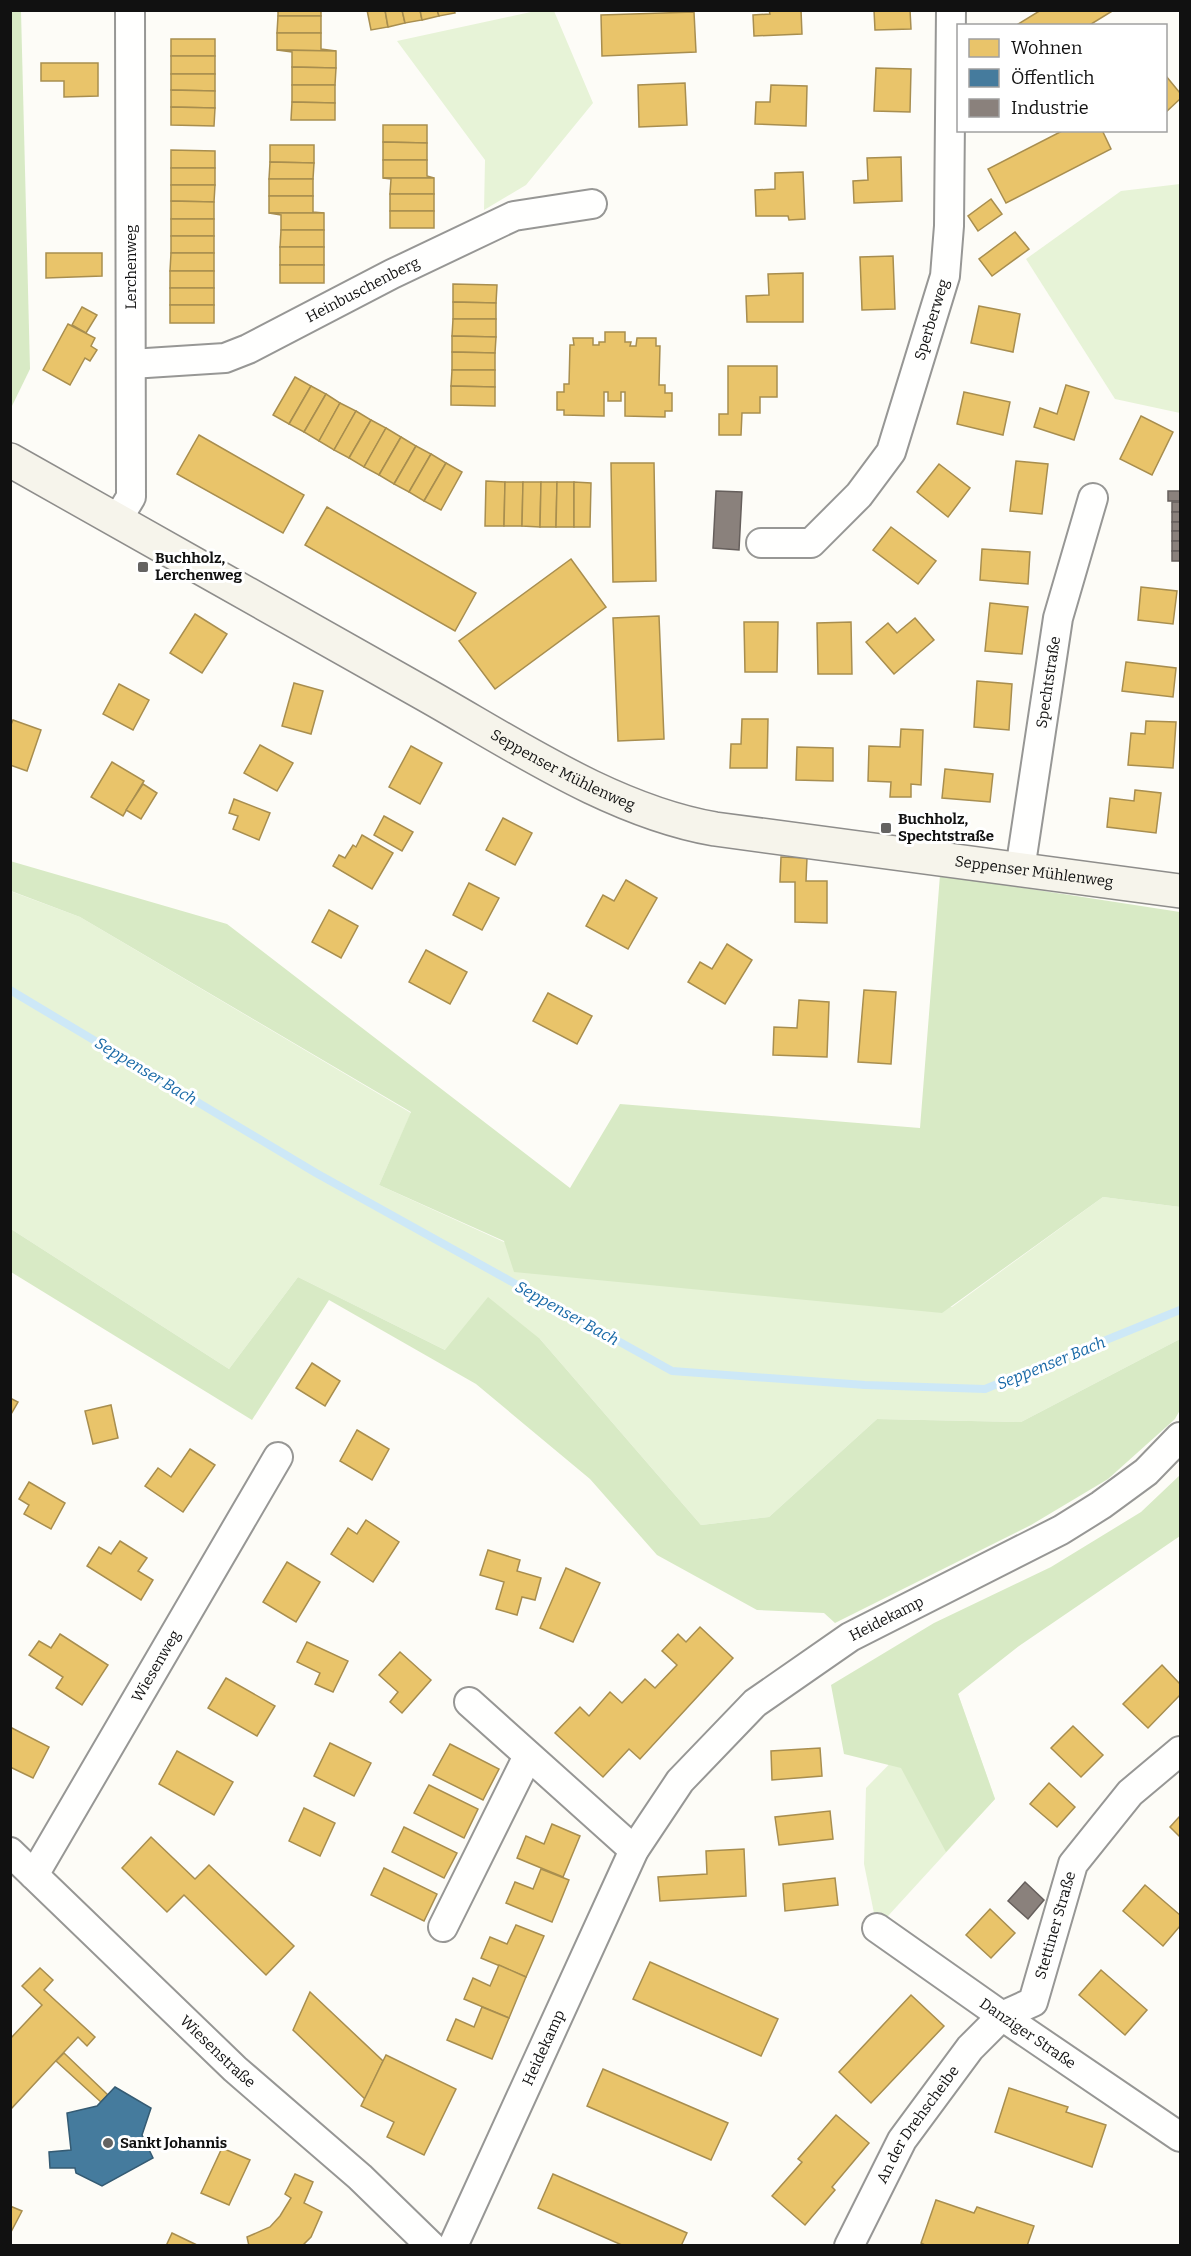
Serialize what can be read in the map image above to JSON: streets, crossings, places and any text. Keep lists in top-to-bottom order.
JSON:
{
  "streets": {
    "street": [
      "Lerchenweg",
      "Heinbuschenberg",
      "Sperberweg",
      "Spechtstraße",
      "Seppenser Mühlenweg",
      "Heidekamp",
      "Wiesenweg",
      "Stettiner Straße",
      "Danziger Straße",
      "Wiesenstraße",
      "An der Drehscheibe"
    ]
  },
  "crossings": [
    ["Lerchenweg", "Heinbuschenberg"],
    ["Lerchenweg", "Seppenser Mühlenweg"],
    ["Spechtstraße", "Seppenser Mühlenweg"],
    ["Wiesenweg", "Wiesenstraße"],
    ["Stettiner Straße", "Danziger Straße"],
    ["Stettiner Straße", "An der Drehscheibe"],
    ["Danziger Straße", "An der Drehscheibe"]
  ],
  "water": ["Seppenser Bach"],
  "places": {
    "transit": ["Buchholz, Lerchenweg", "Buchholz, Spechtstraße"],
    "other": ["Sankt Johannis"]
  },
  "legend": ["Wohnen", "Öffentlich", "Industrie"]
}
